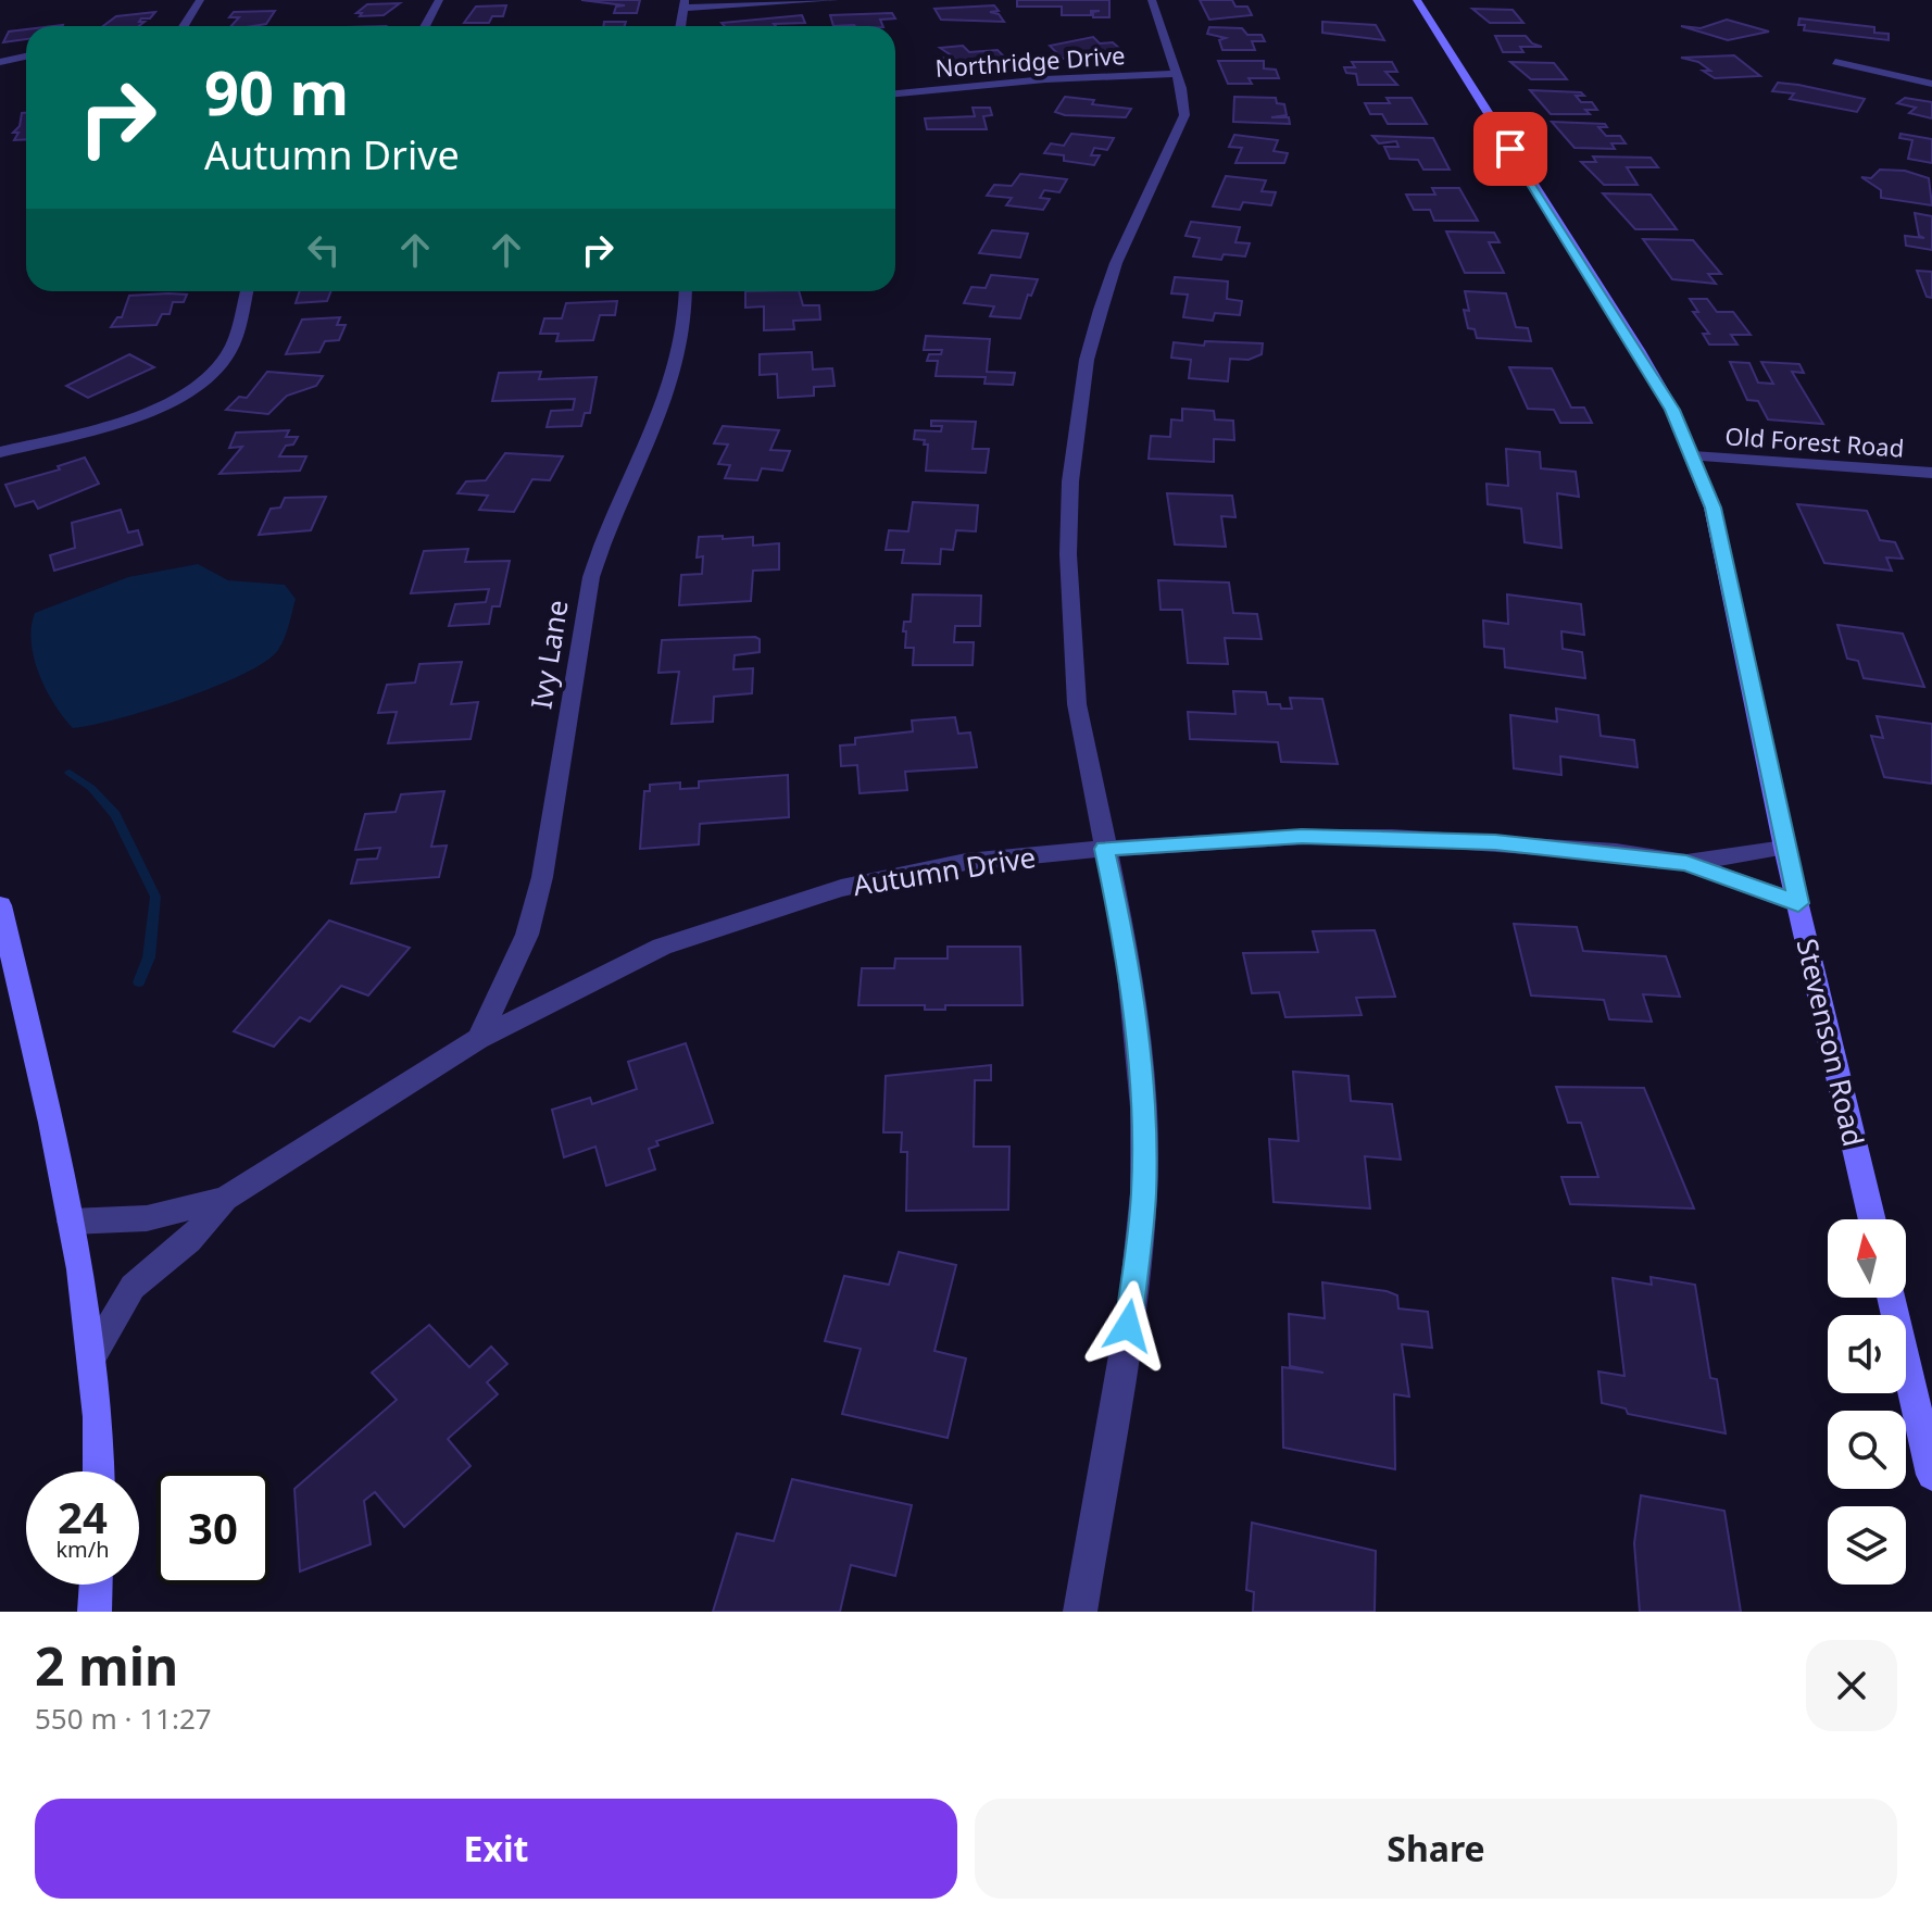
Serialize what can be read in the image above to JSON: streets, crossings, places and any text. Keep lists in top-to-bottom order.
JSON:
{
  "streets": {
    "main road": ["Stevenson Road"],
    "street": [
      "Northridge Drive",
      "Old Forest Road",
      "Ivy Lane",
      "Autumn Drive"
    ]
  },
  "crossings": [
    ["Old Forest Road", "Stevenson Road"],
    ["Ivy Lane", "Autumn Drive"],
    ["Autumn Drive", "Stevenson Road"]
  ],
  "north": "top",
  "page": {
    "turn": ["90 m", "Autumn Drive"],
    "speed": "24 km/h",
    "limit": "30",
    "heading": ["2 min", "550 m · 11:27"],
    "buttons": ["Exit", "Share"]
  }
}
